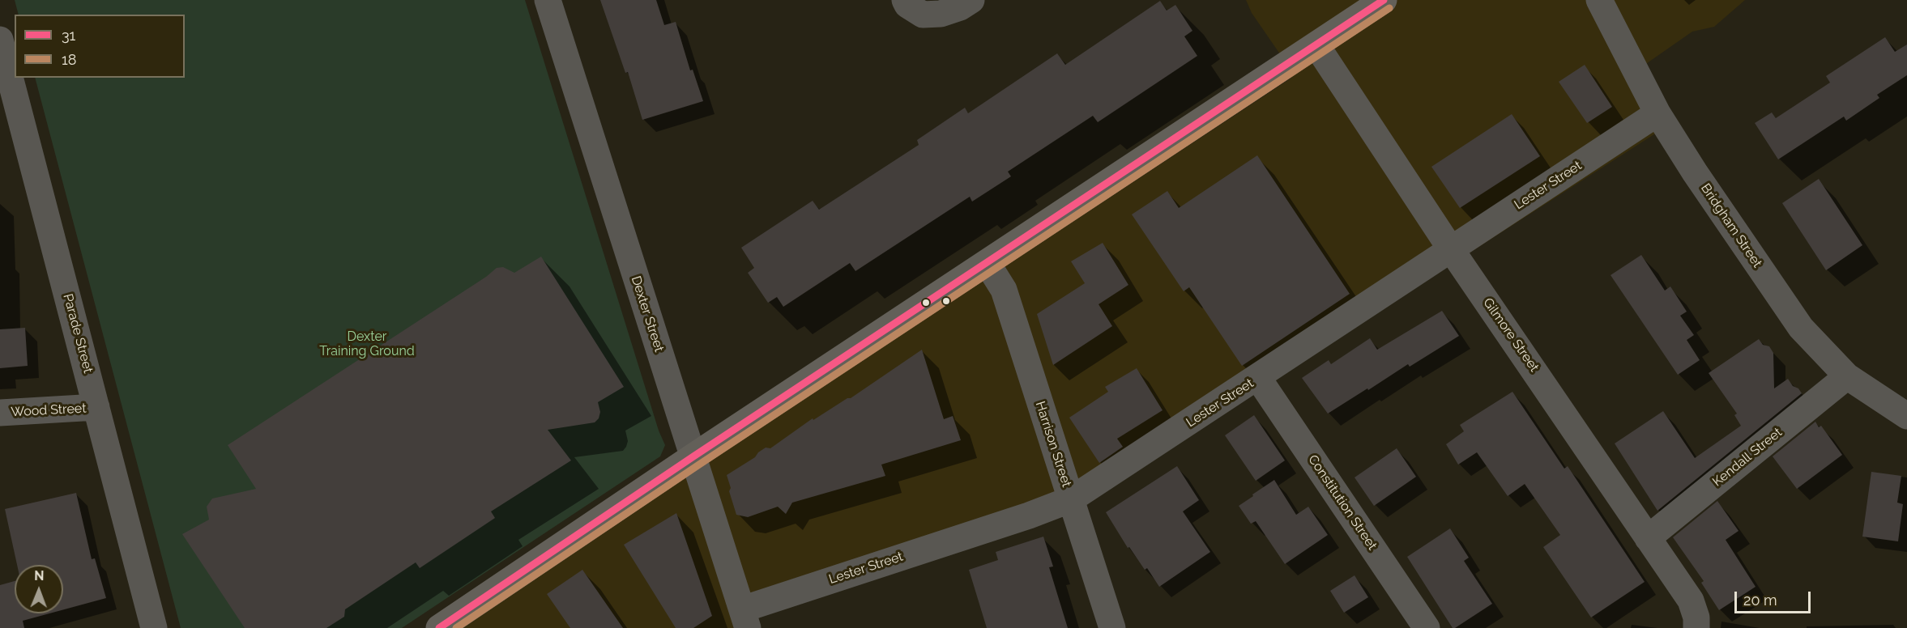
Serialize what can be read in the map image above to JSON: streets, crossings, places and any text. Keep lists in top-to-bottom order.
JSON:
{
  "streets": {
    "street": [
      "Lester Street",
      "Bridgham Street",
      "Dexter Street",
      "Parade Street",
      "Gilmore Street",
      "Wood Street",
      "Harrison Street",
      "Kendall Street",
      "Constitution Street"
    ]
  },
  "crossings": [
    ["Lester Street", "Bridgham Street"],
    ["Lester Street", "Dexter Street"],
    ["Lester Street", "Gilmore Street"],
    ["Lester Street", "Harrison Street"],
    ["Lester Street", "Constitution Street"],
    ["Bridgham Street", "Kendall Street"],
    ["Parade Street", "Wood Street"],
    ["Gilmore Street", "Kendall Street"]
  ],
  "parks": ["Dexter Training Ground"],
  "lines": ["transit line 31", "transit line 18"],
  "legend": ["31", "18"],
  "scale_bar": "20 m",
  "north": "top"
}
